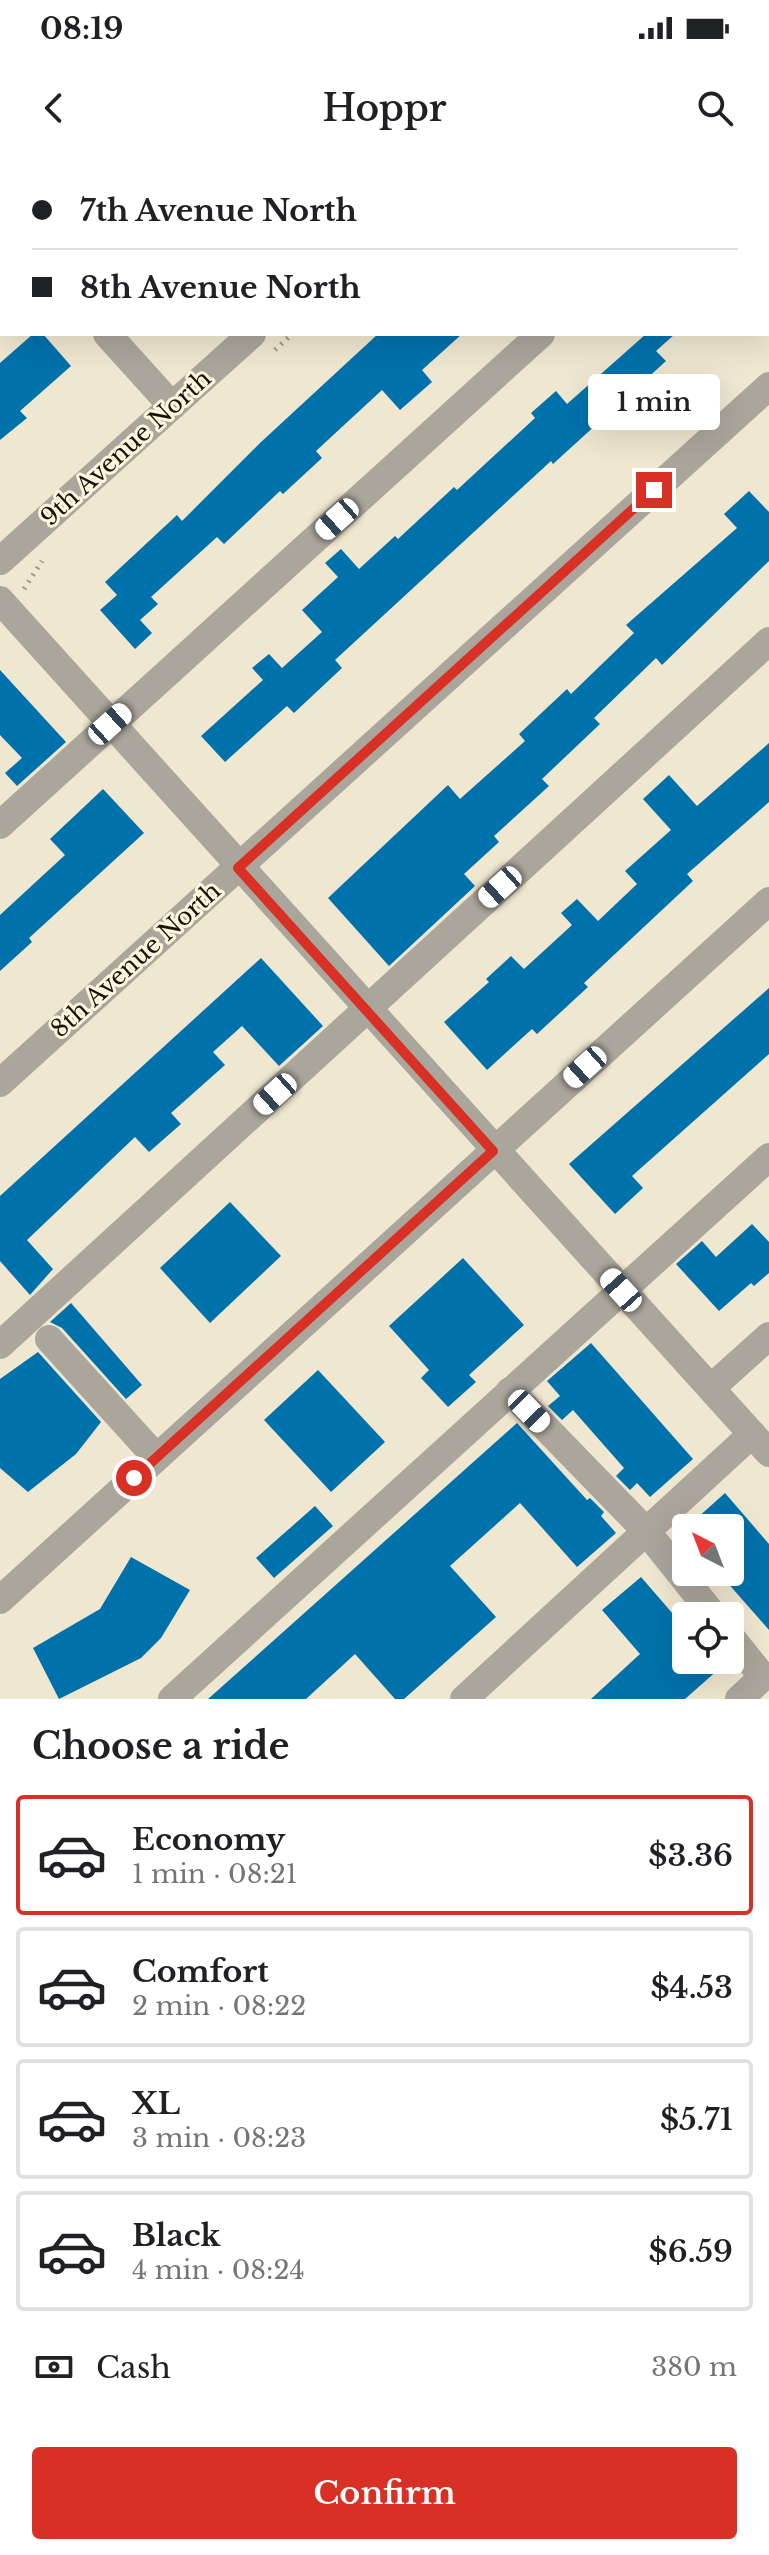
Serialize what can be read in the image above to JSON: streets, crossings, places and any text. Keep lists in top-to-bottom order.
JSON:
{
  "streets": {
    "street": ["9th Avenue North", "8th Avenue North"]
  },
  "north": "top left",
  "page": {
    "status": "08:19",
    "header": "Hoppr",
    "banner": ["7th Avenue North", "8th Avenue North"],
    "bubble": "1 min",
    "heading": "Choose a ride",
    "list": [
      {
        "name": "Economy",
        "note": "1 min · 08:21",
        "value": "$3.36"
      },
      {
        "name": "Comfort",
        "note": "2 min · 08:22",
        "value": "$4.53"
      },
      {
        "name": "XL",
        "note": "3 min · 08:23",
        "value": "$5.71"
      },
      {
        "name": "Black",
        "note": "4 min · 08:24",
        "value": "$6.59"
      }
    ],
    "pay": ["Cash", "380 m"],
    "buttons": "Confirm"
  }
}
